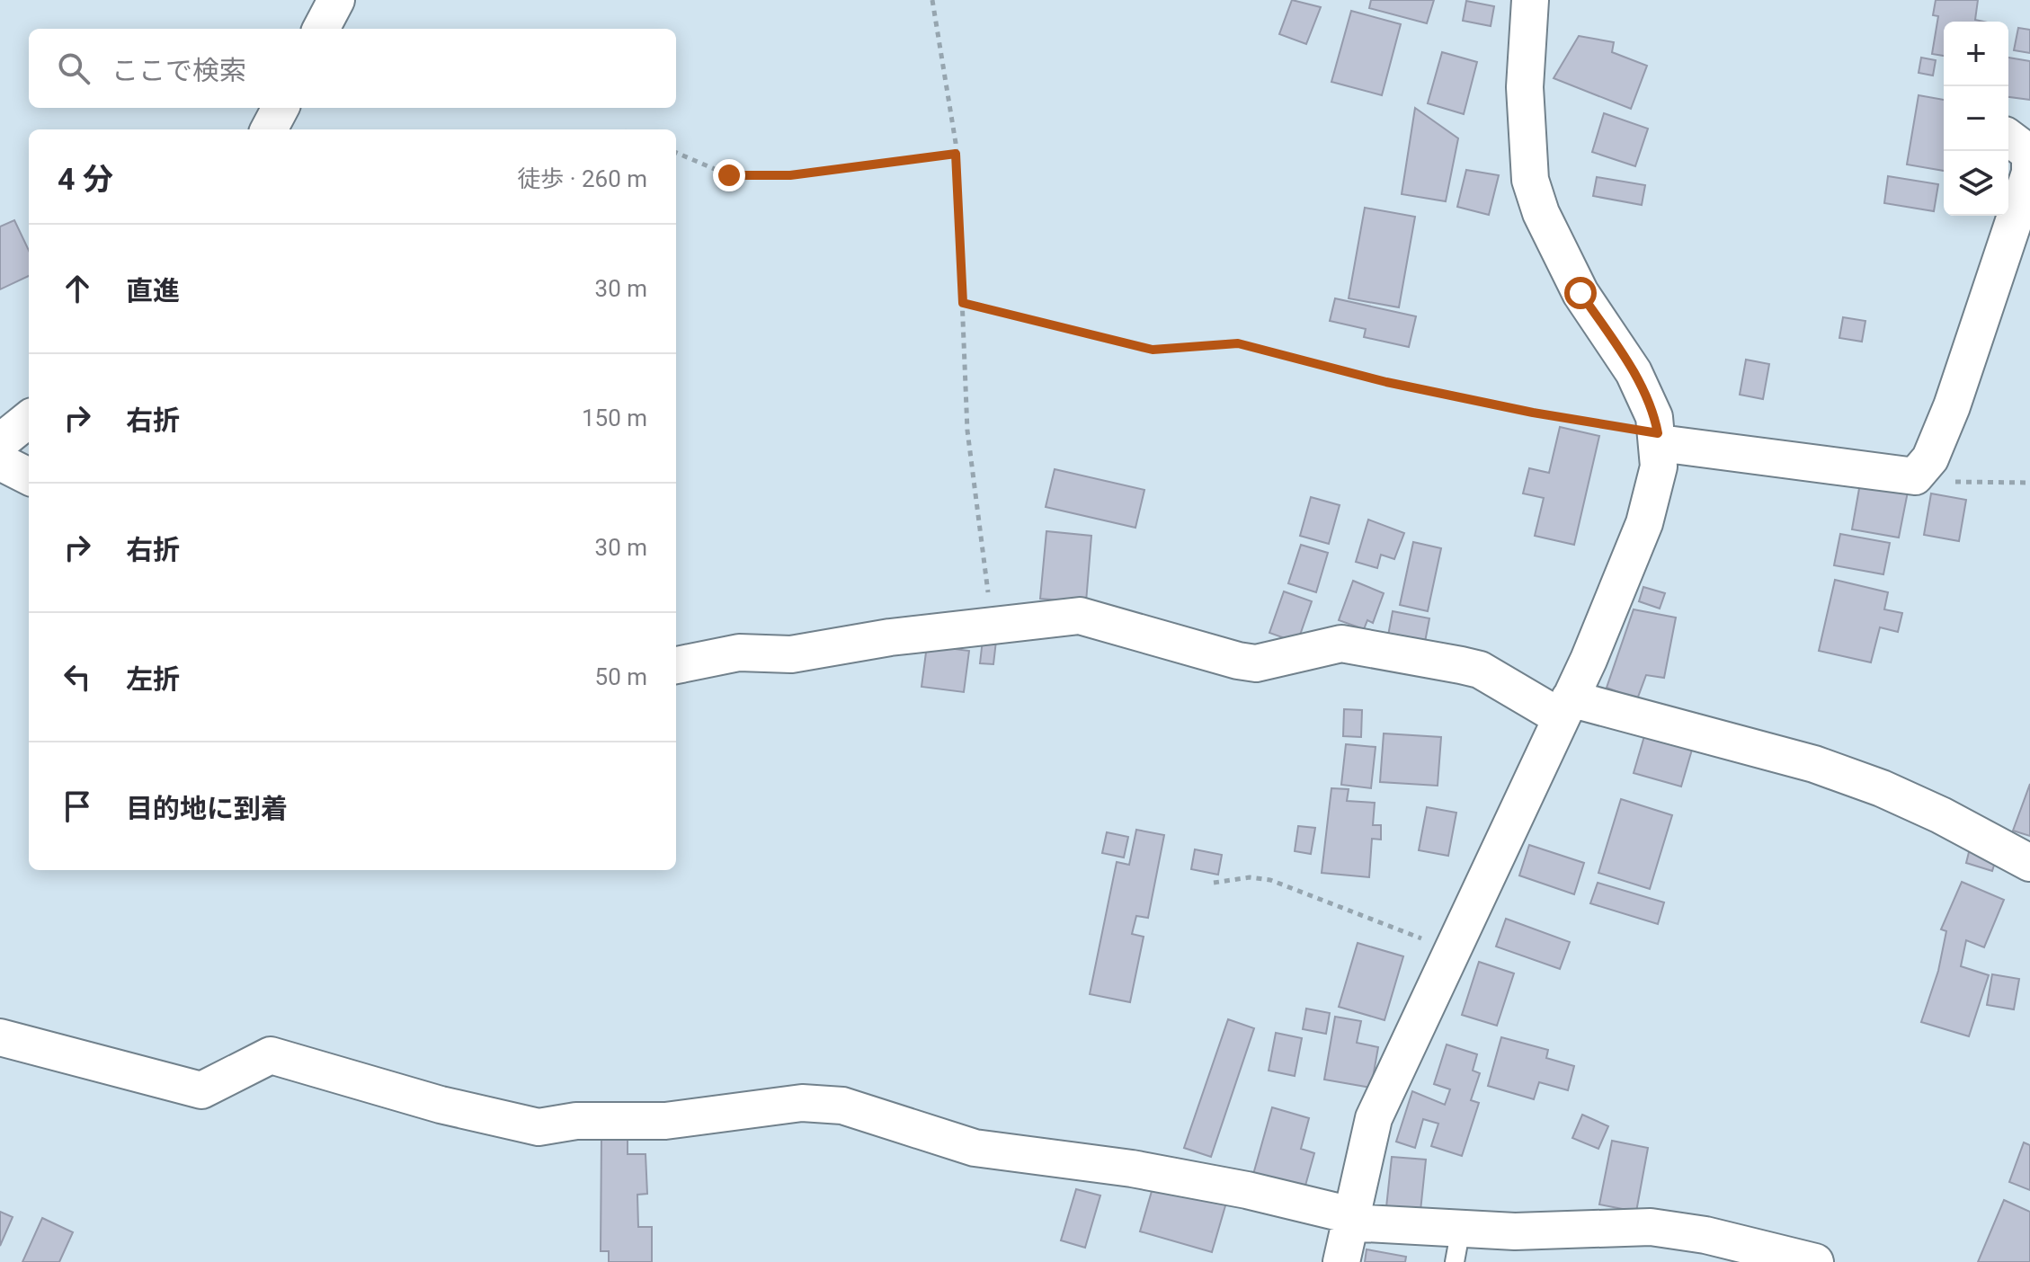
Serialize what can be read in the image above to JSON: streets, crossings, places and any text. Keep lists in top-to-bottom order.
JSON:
{
  "page": {
    "map_buttons": ["+", "−"],
    "search": "ここで検索",
    "heading": ["4 分", "徒歩 · 260 m"],
    "list": [
      ["直進", "30 m"],
      ["右折", "150 m"],
      ["右折", "30 m"],
      ["左折", "50 m"],
      "目的地に到着"
    ]
  }
}
